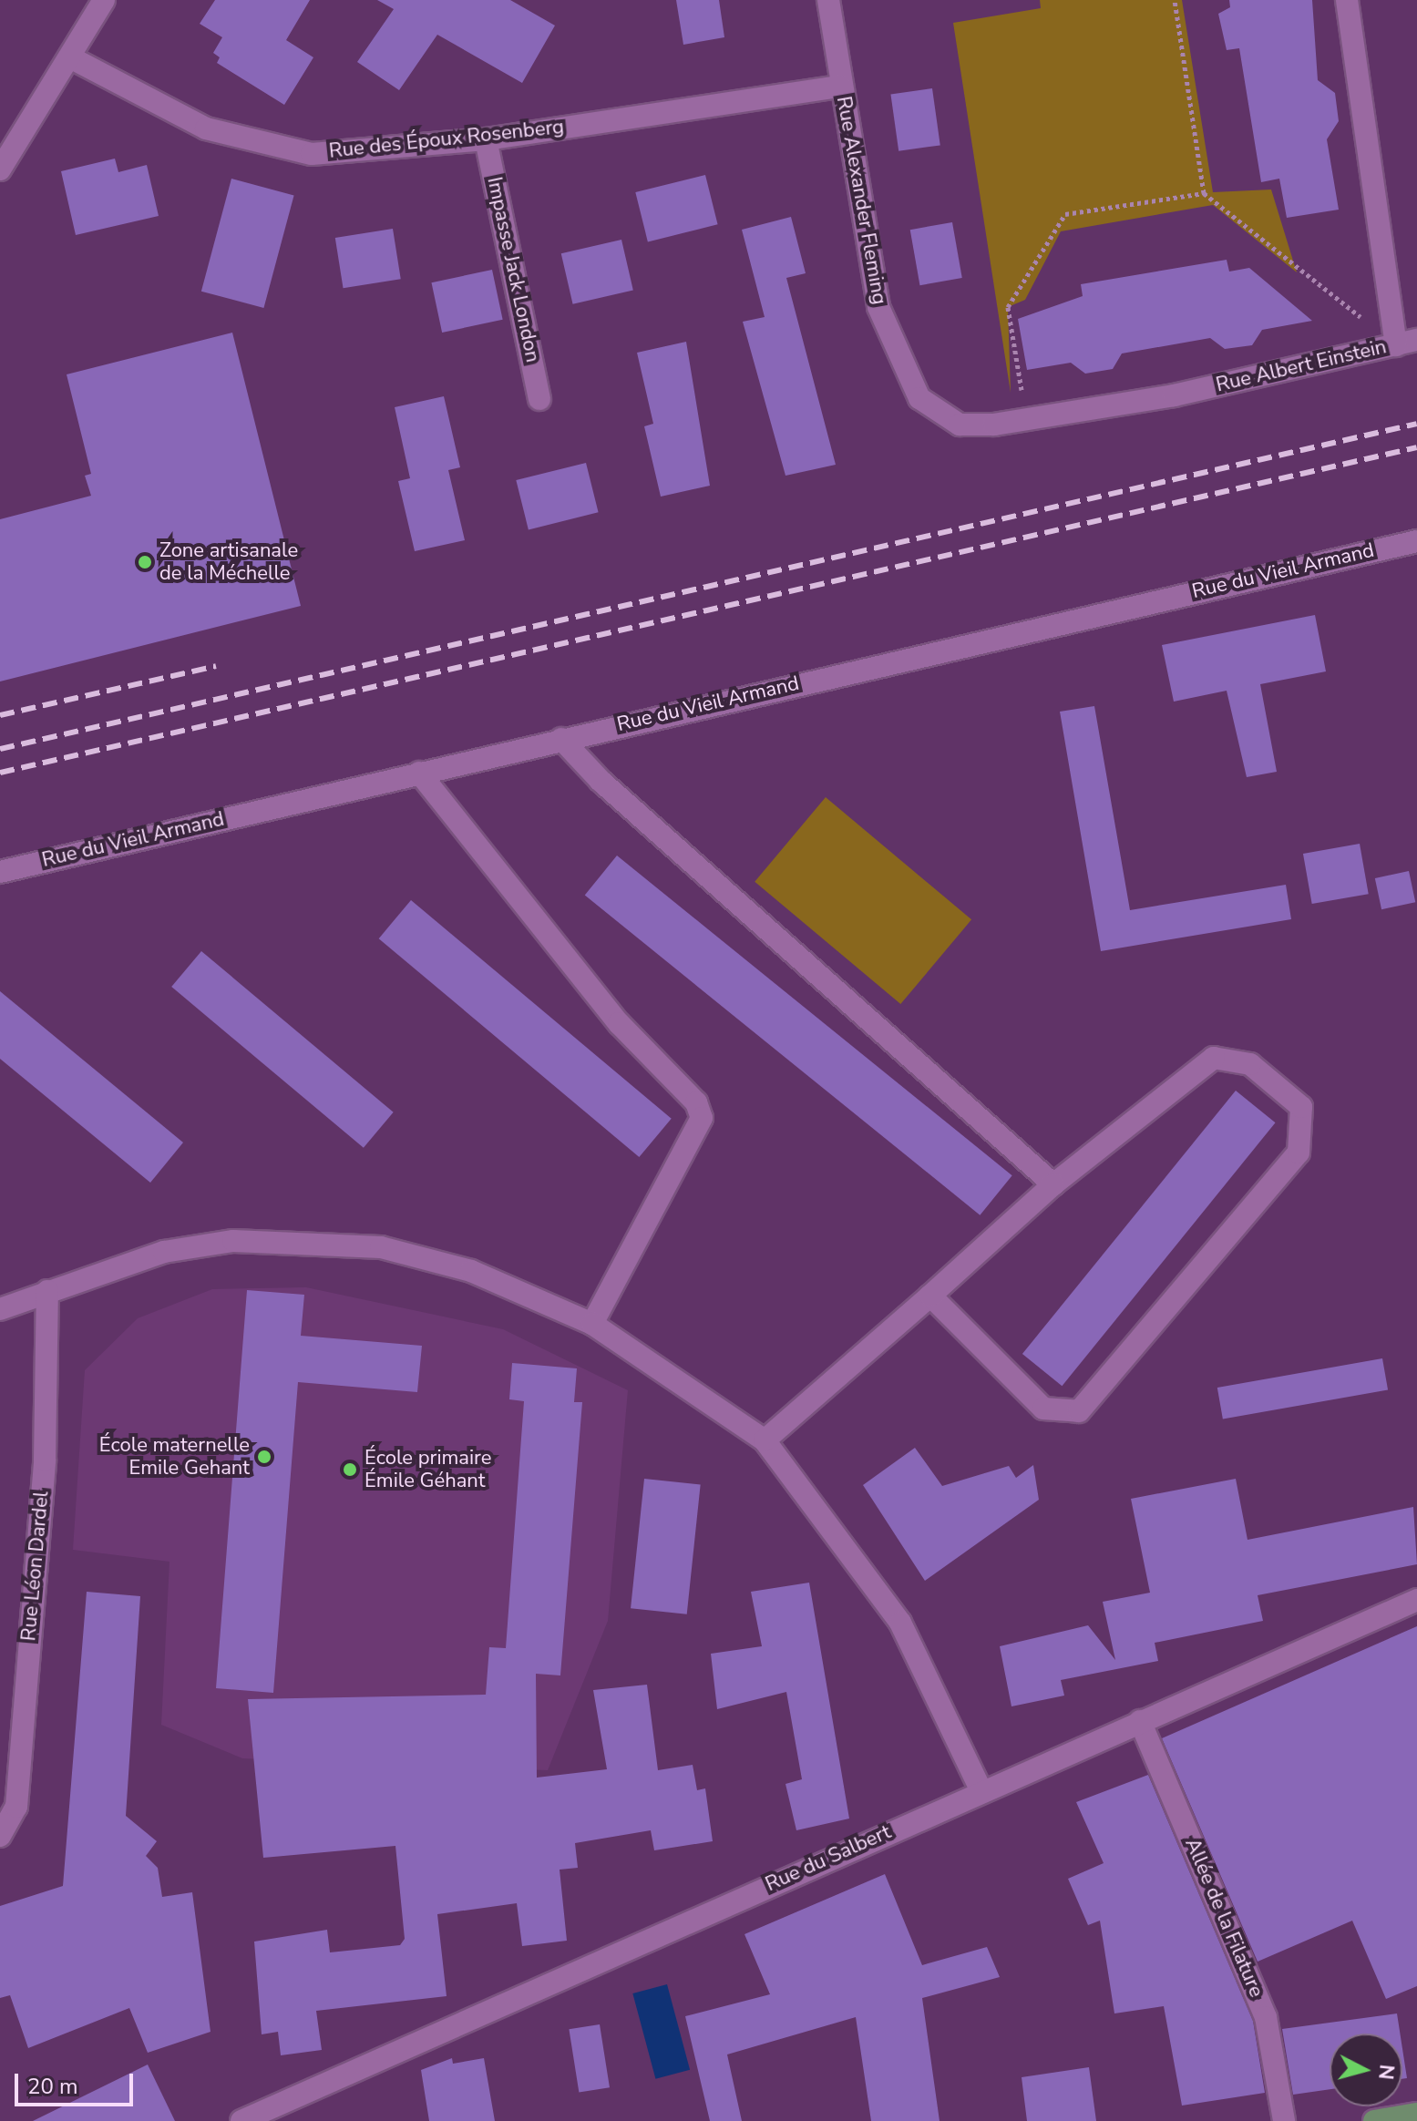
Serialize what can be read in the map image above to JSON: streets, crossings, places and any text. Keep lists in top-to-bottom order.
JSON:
{
  "streets": {
    "street": [
      "Rue des Époux Rosenberg",
      "Rue Alexander Fleming",
      "Impasse Jack London",
      "Rue Albert Einstein",
      "Rue du Vieil Armand",
      "Rue Léon Dardel",
      "Rue du Salbert",
      "Allée de la Filature"
    ]
  },
  "crossings": [
    ["Rue des Époux Rosenberg", "Rue Alexander Fleming"],
    ["Rue des Époux Rosenberg", "Impasse Jack London"],
    ["Rue Alexander Fleming", "Rue Albert Einstein"],
    ["Rue du Salbert", "Allée de la Filature"]
  ],
  "places": ["Zone artisanale de la Méchelle", "École maternelle Emile Gehant", "École primaire Émile Géhant"],
  "scale_bar": "20 m",
  "north": "right"
}
